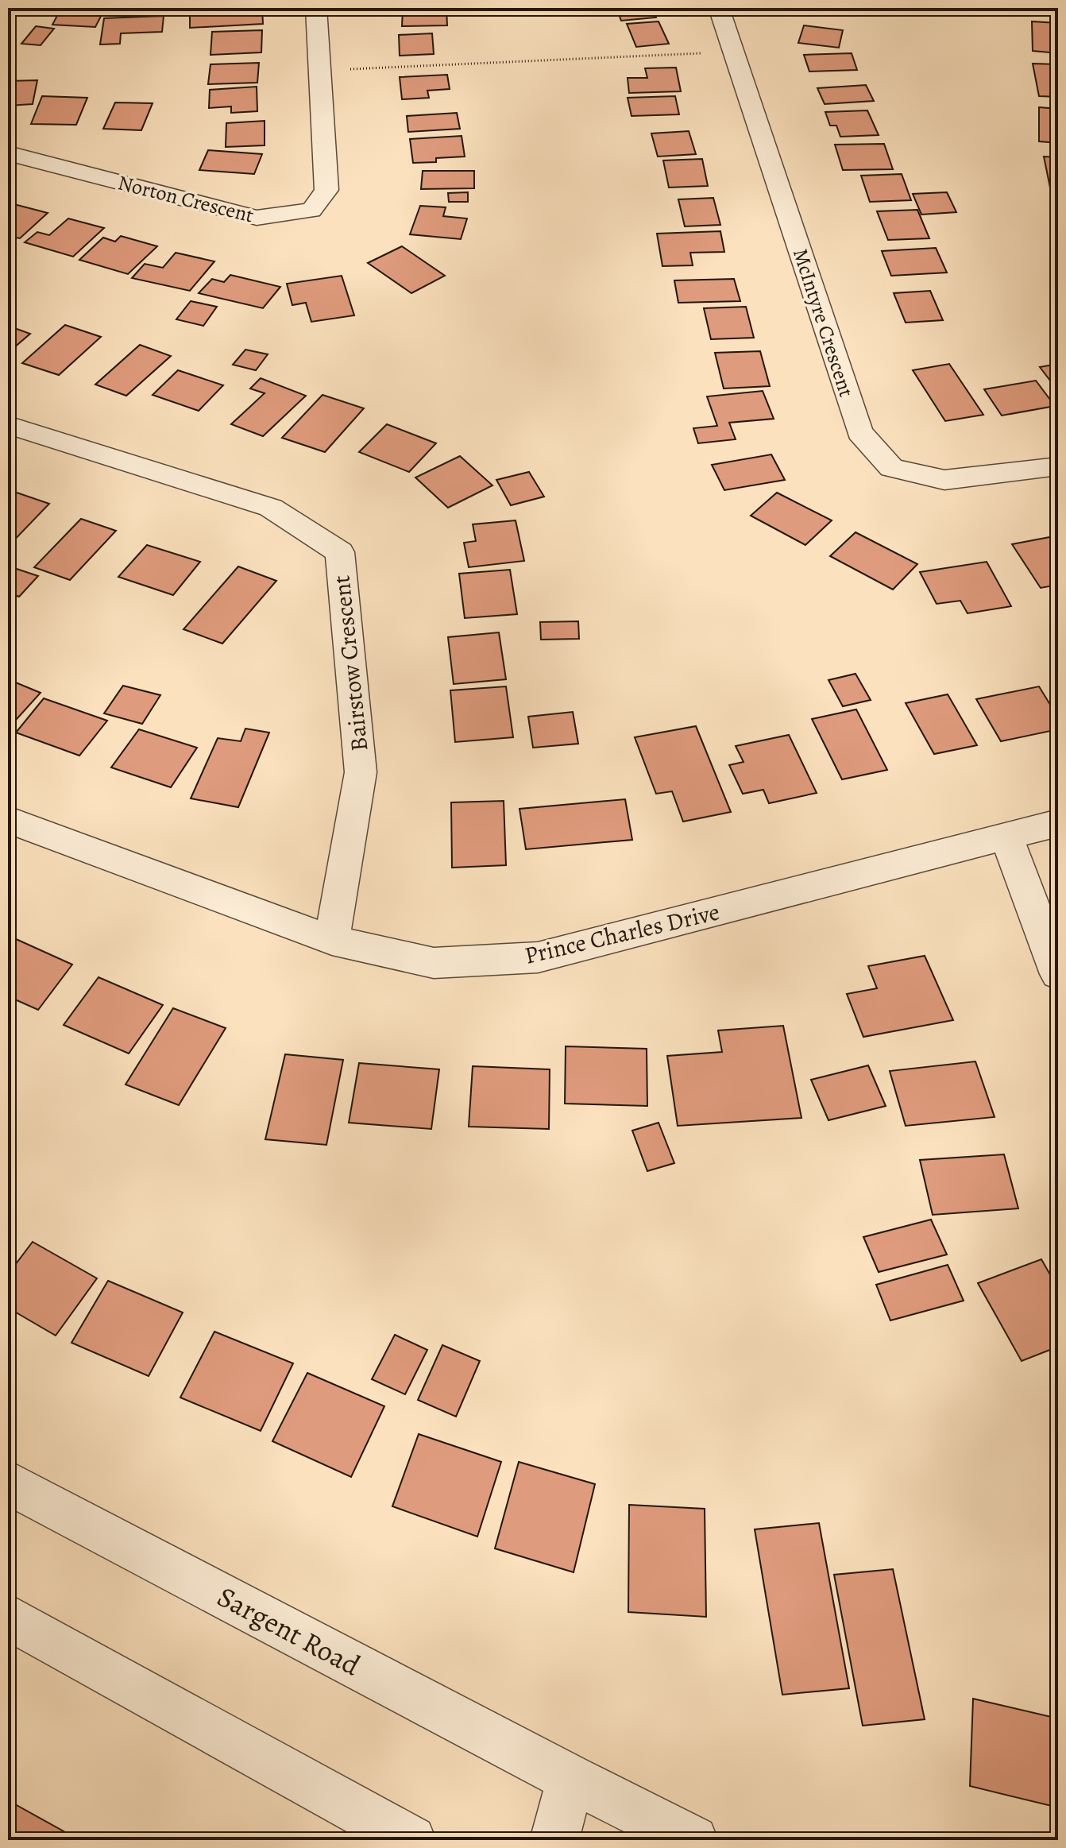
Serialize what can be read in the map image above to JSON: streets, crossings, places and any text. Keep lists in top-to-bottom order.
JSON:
{
  "streets": {
    "street": [
      "Norton Crescent",
      "McIntyre Crescent",
      "Bairstow Crescent",
      "Prince Charles Drive",
      "Sargent Road"
    ]
  },
  "crossings": [
    ["Bairstow Crescent", "Prince Charles Drive"]
  ]
}
